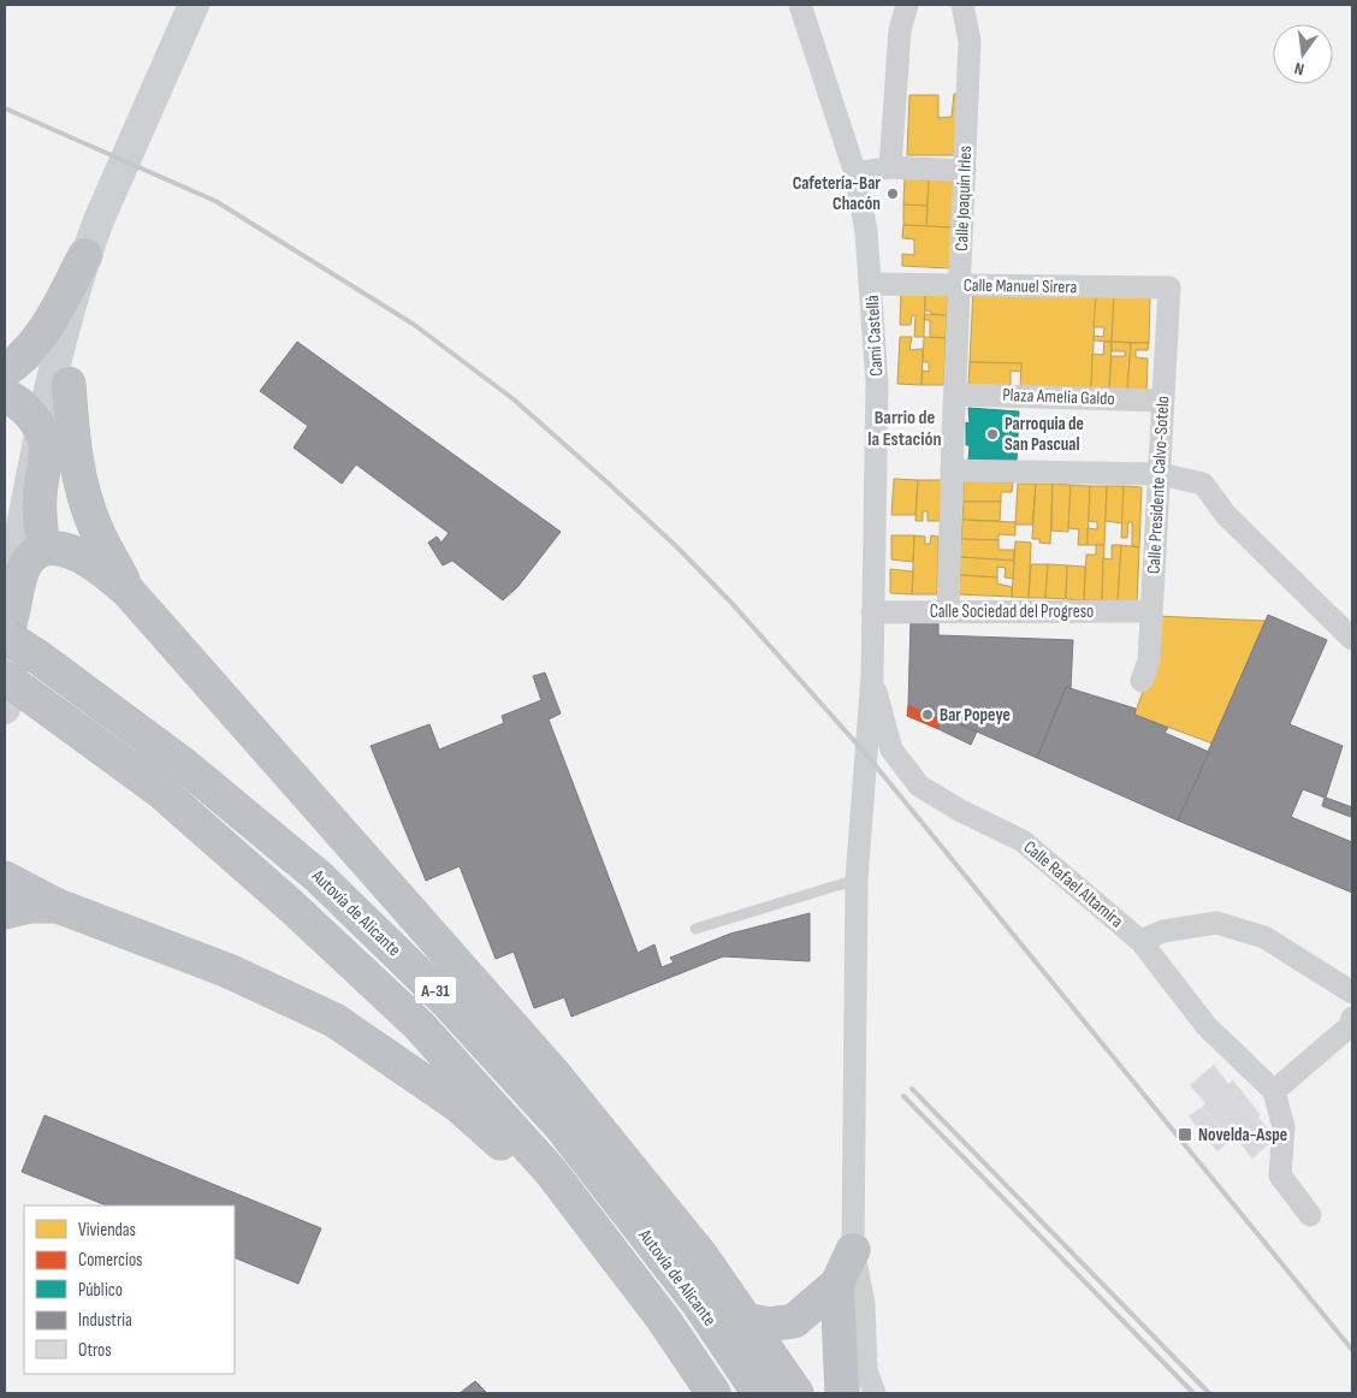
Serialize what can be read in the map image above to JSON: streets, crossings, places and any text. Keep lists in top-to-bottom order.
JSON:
{
  "streets": {
    "highway": ["Autovía de Alicante", "A-31"],
    "street": [
      "Calle Joaquín Irles",
      "Calle Manuel Sirera",
      "Camí Castellà",
      "Plaza Amelia Galdo",
      "Calle Presidente Calvo-Sotelo",
      "Calle Sociedad del Progreso",
      "Calle Rafael Altamira"
    ]
  },
  "crossings": [
    ["Calle Joaquín Irles", "Calle Manuel Sirera"],
    ["Calle Joaquín Irles", "Plaza Amelia Galdo"],
    ["Calle Joaquín Irles", "Calle Sociedad del Progreso"],
    ["Calle Manuel Sirera", "Camí Castellà"],
    ["Calle Manuel Sirera", "Calle Presidente Calvo-Sotelo"],
    ["Camí Castellà", "Calle Sociedad del Progreso"],
    ["Camí Castellà", "Calle Rafael Altamira"],
    ["Plaza Amelia Galdo", "Calle Presidente Calvo-Sotelo"],
    ["Calle Presidente Calvo-Sotelo", "Calle Sociedad del Progreso"]
  ],
  "districts": ["Barrio de la Estación"],
  "places": {
    "other": ["Cafetería-Bar Chacón", "Parroquia de San Pascual", "Bar Popeye"],
    "transit": ["Novelda-Aspe"]
  },
  "legend": [
    "Viviendas",
    "Comercios",
    "Público",
    "Industria",
    "Otros"
  ],
  "north": "bottom"
}
